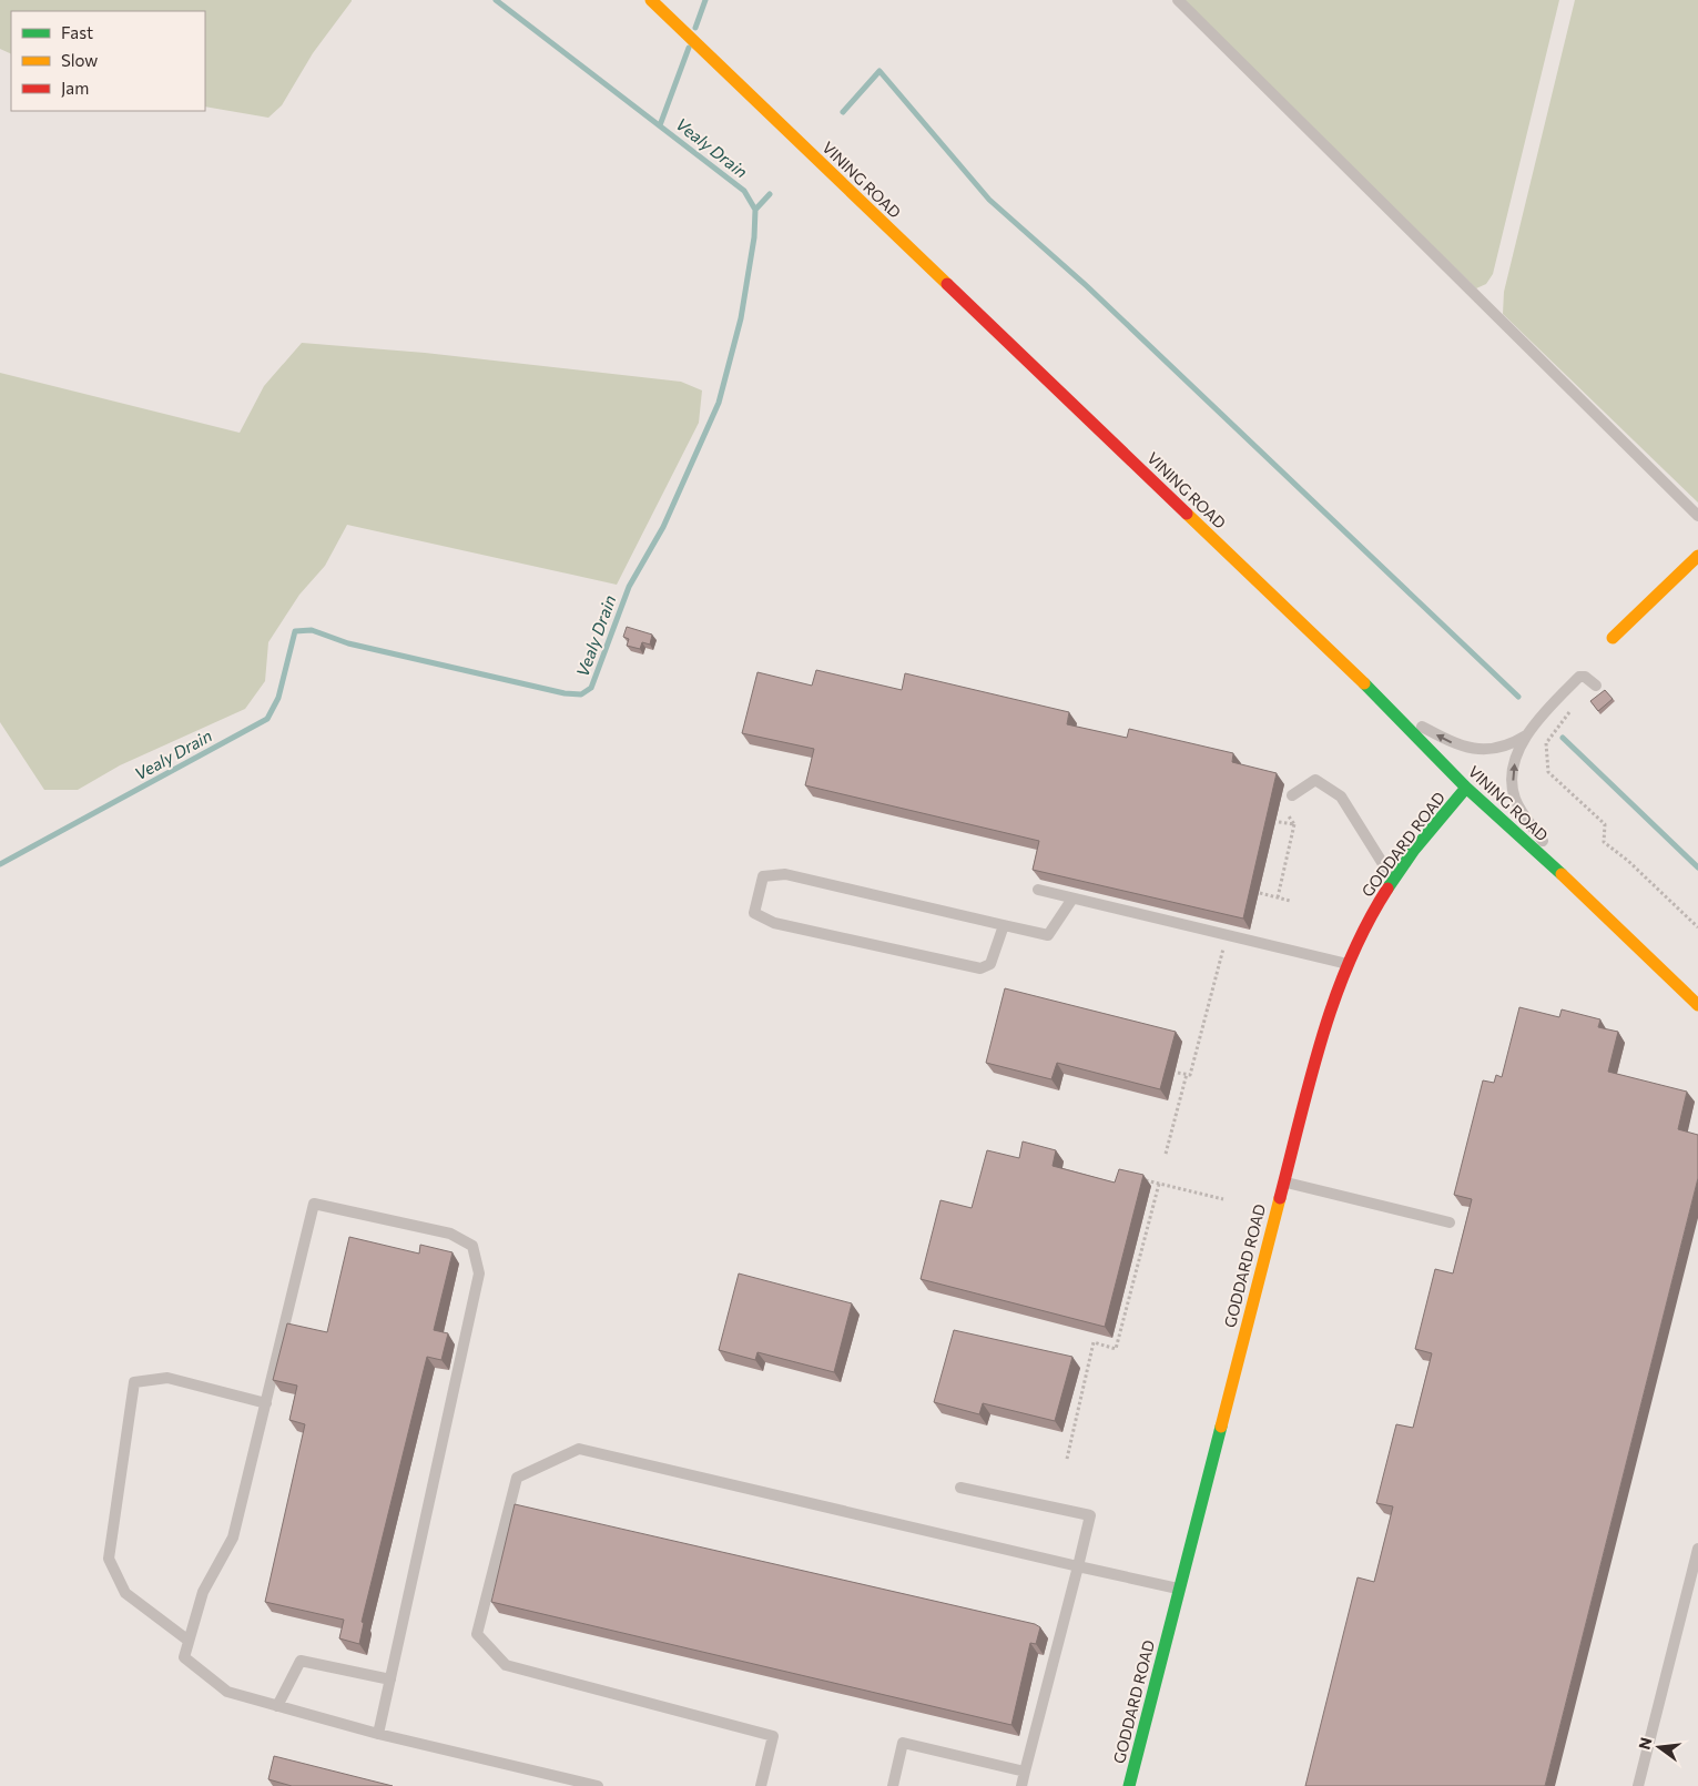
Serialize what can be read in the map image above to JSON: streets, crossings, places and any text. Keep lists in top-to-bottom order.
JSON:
{
  "streets": {
    "main road": ["VINING ROAD", "GODDARD ROAD"]
  },
  "crossings": [
    ["VINING ROAD", "GODDARD ROAD"]
  ],
  "water": ["Vealy Drain"],
  "legend": ["Fast", "Slow", "Jam"],
  "north": "left"
}
